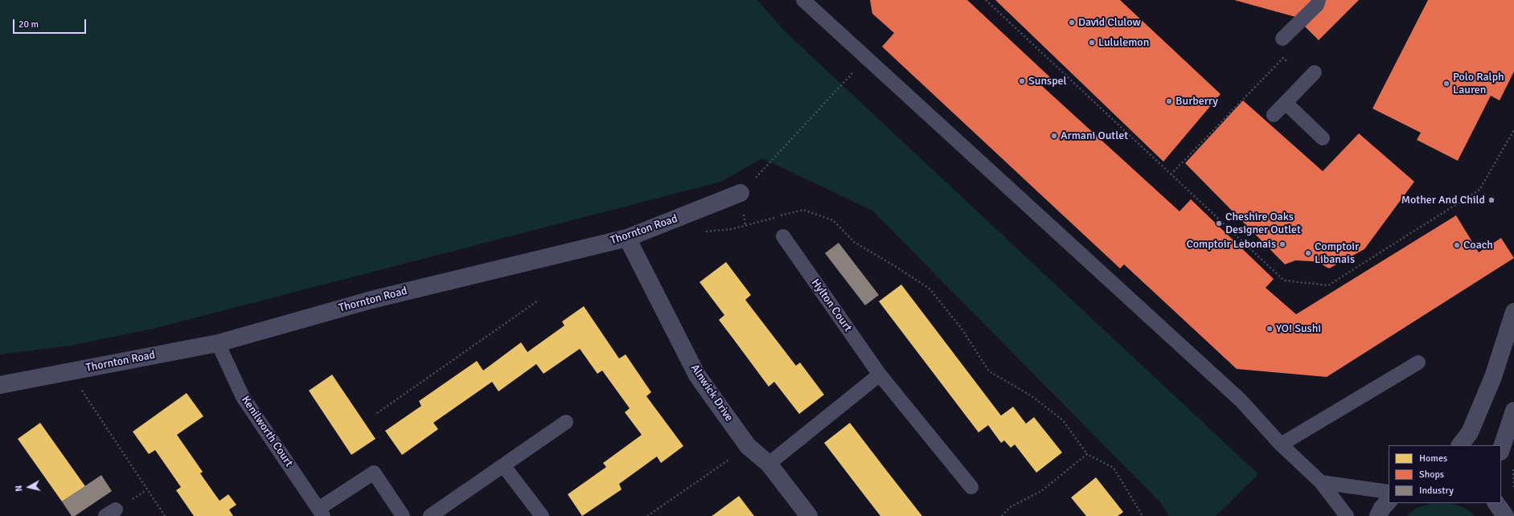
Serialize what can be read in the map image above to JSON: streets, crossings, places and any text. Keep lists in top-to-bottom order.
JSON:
{
  "streets": {
    "street": ["Thornton Road", "Alnwick Drive"],
    "lane": ["Hylton Court", "Kenilworth Court"]
  },
  "crossings": [
    ["Thornton Road", "Alnwick Drive"],
    ["Thornton Road", "Kenilworth Court"]
  ],
  "places": [
    "David Clulow",
    "Lululemon",
    "Sunspel",
    "Polo Ralph Lauren",
    "Burberry",
    "Armani Outlet",
    "Mother And Child",
    "Cheshire Oaks Designer Outlet",
    "Comptoir Lebonais",
    "Coach",
    "Comptoir Libanais",
    "YO! Sushi"
  ],
  "legend": ["Homes", "Shops", "Industry"],
  "scale_bar": "20 m",
  "north": "left"
}
